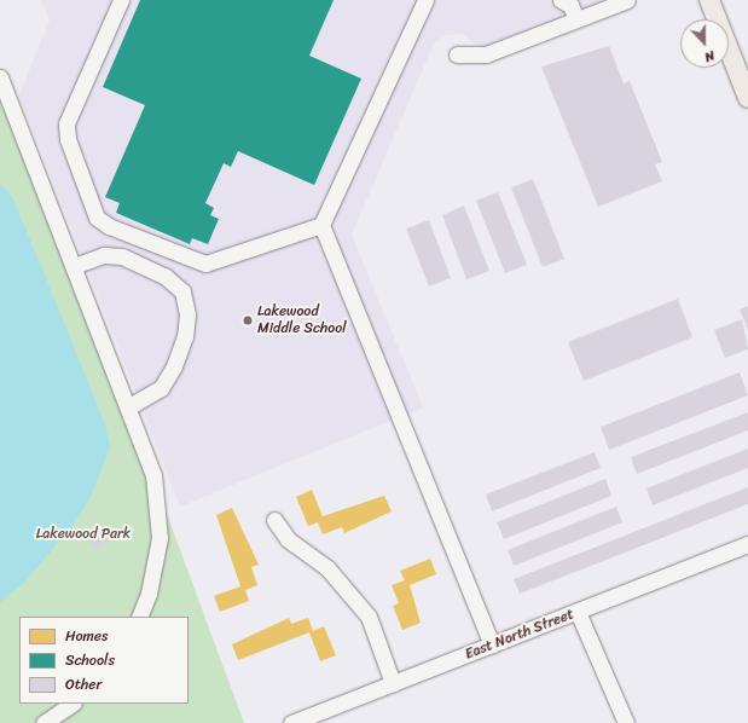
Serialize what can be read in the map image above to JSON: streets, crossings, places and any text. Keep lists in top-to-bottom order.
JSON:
{
  "streets": {
    "street": ["East North Street"]
  },
  "parks": ["Lakewood Park"],
  "places": ["Lakewood Middle School"],
  "legend": ["Homes", "Schools", "Other"],
  "north": "bottom"
}
